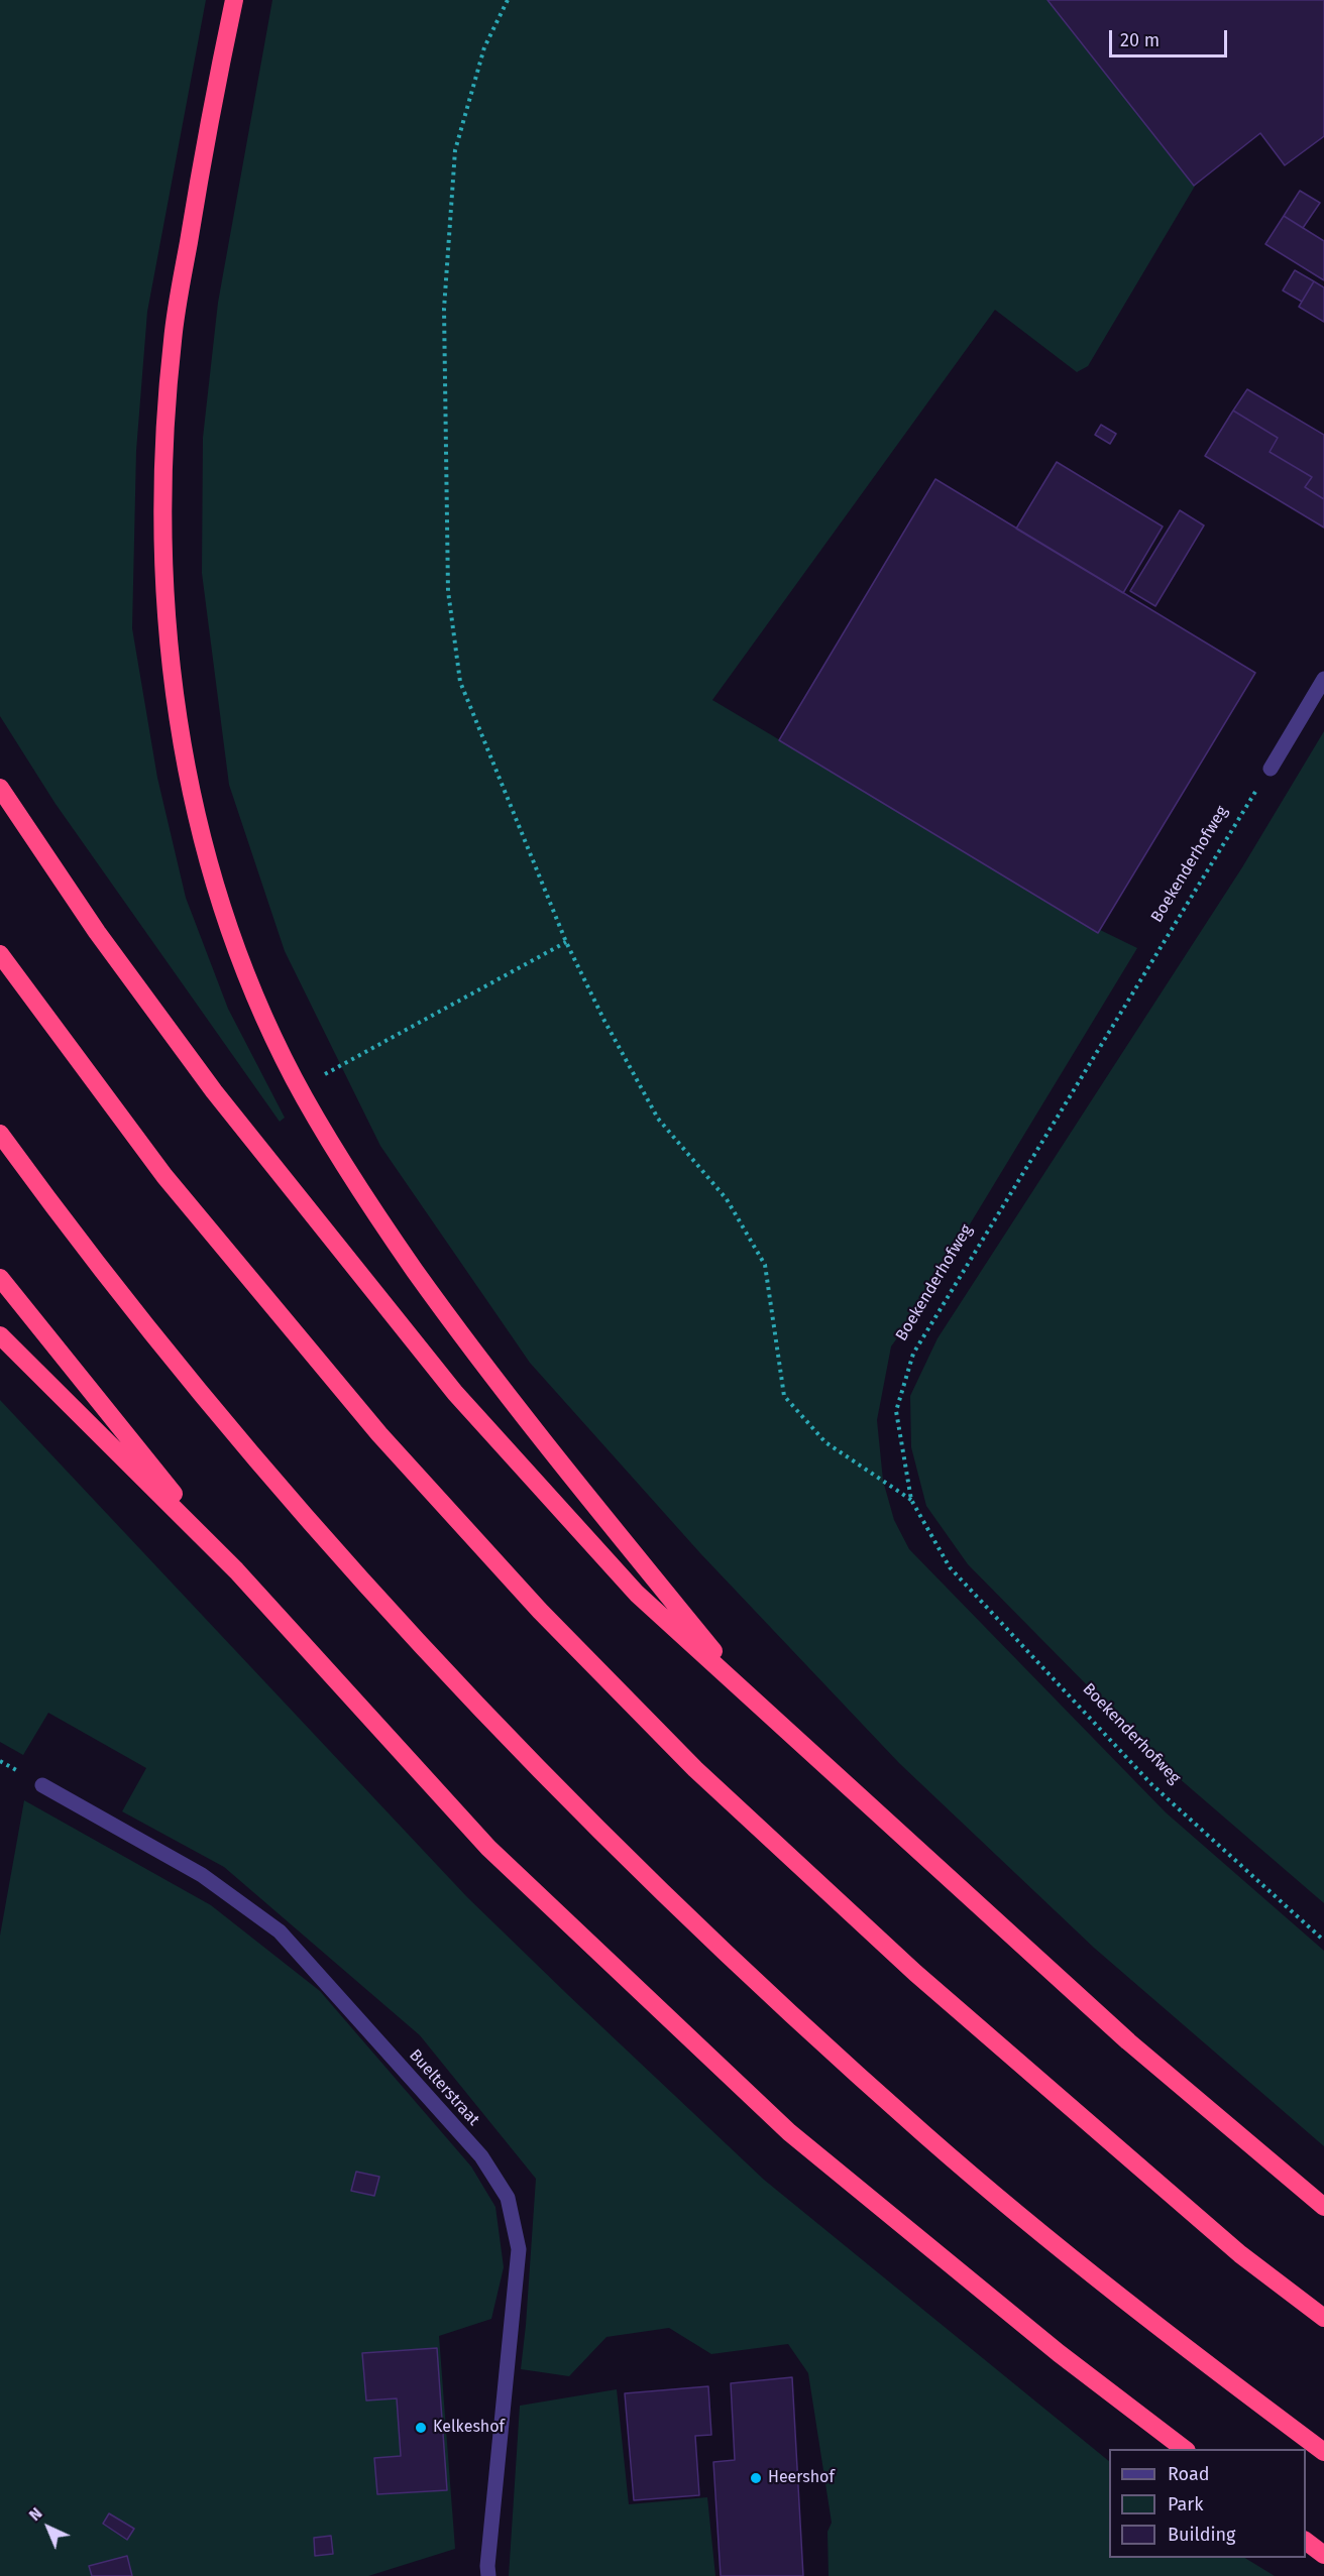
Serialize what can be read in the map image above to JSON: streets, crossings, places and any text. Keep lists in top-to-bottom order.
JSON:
{
  "streets": {
    "street": ["Buelterstraat"],
    "path": ["Boekenderhofweg"]
  },
  "places": ["Kelkeshof", "Heershof"],
  "legend": ["Road", "Park", "Building"],
  "scale_bar": "20 m",
  "north": "top left"
}
